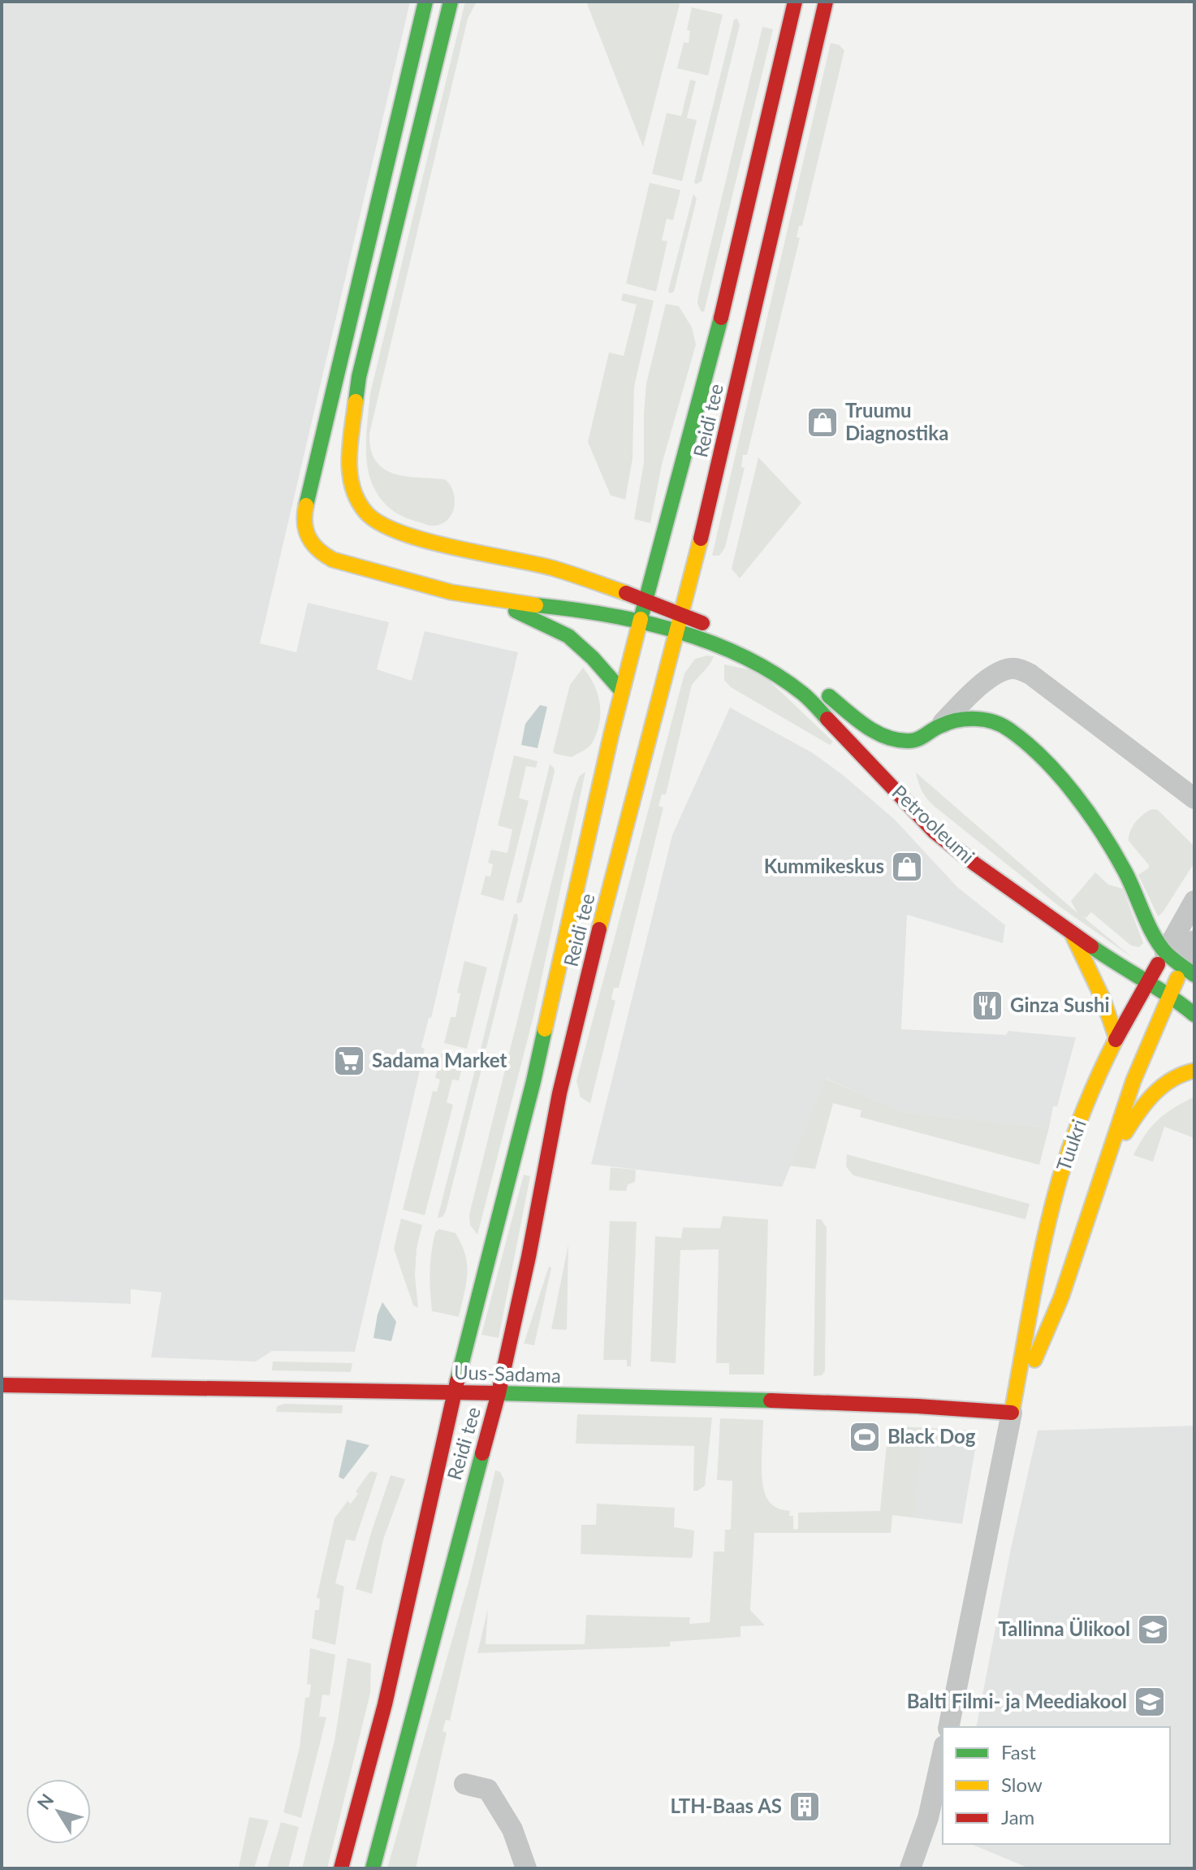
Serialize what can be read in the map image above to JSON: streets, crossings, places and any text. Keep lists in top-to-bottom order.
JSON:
{
  "streets": {
    "street": [
      "Reidi tee",
      "Petrooleumi",
      "Tuukri",
      "Uus-Sadama"
    ]
  },
  "crossings": [
    ["Reidi tee", "Petrooleumi"],
    ["Reidi tee", "Uus-Sadama"],
    ["Petrooleumi", "Tuukri"],
    ["Tuukri", "Uus-Sadama"]
  ],
  "places": {
    "shop": ["Truumu Diagnostika", "Kummikeskus"],
    "restaurant": ["Ginza Sushi"],
    "supermarket": ["Sadama Market"],
    "sports": ["Black Dog"],
    "school or university": ["Tallinna Ülikool", "Balti Filmi- ja Meediakool"],
    "building": ["LTH-Baas AS"]
  },
  "legend": ["Fast", "Slow", "Jam"],
  "north": "top left"
}
